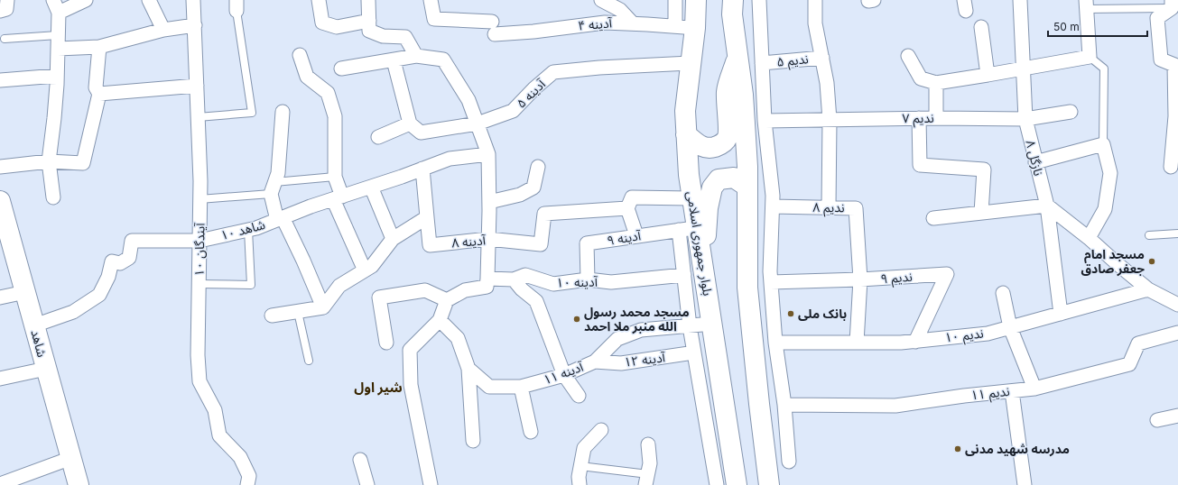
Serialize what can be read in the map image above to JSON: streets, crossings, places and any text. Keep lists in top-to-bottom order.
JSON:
{
  "streets": {
    "main road": ["بلوار جمهوری اسلامی", "شاهد"],
    "street": [
      "آدینه ۴",
      "ندیم ۵",
      "آدینه ۵",
      "ندیم ۷",
      "نازگل ۸",
      "ندیم ۸",
      "شاهد ۱۰",
      "آدینه ۹",
      "آدینه ۸",
      "آیندگان ۱۰",
      "ندیم ۹",
      "آدینه ۱۰",
      "ندیم ۱۰",
      "آدینه ۱۲",
      "آدینه ۱۱",
      "ندیم ۱۱"
    ]
  },
  "crossings": [
    ["آدینه ۴", "بلوار جمهوری اسلامی"],
    ["آدینه ۵", "بلوار جمهوری اسلامی"],
    ["ندیم ۷", "نازگل ۸"],
    ["نازگل ۸", "ندیم ۱۰"],
    ["ندیم ۸", "ندیم ۹"],
    ["شاهد ۱۰", "آیندگان ۱۰"],
    ["شاهد ۱۰", "شاهد"],
    ["آدینه ۹", "بلوار جمهوری اسلامی"],
    ["آدینه ۹", "آدینه ۱۰"],
    ["بلوار جمهوری اسلامی", "آدینه ۱۱"],
    ["ندیم ۹", "ندیم ۱۰"],
    ["آدینه ۱۲", "آدینه ۱۱"]
  ],
  "districts": ["شیر اول"],
  "places": [
    "مسجد امام جعفر صادق",
    "بانک ملی",
    "مسجد محمد رسول الله منبر ملا احمد",
    "مدرسه شهید مدنی"
  ],
  "scale_bar": "50 m"
}
